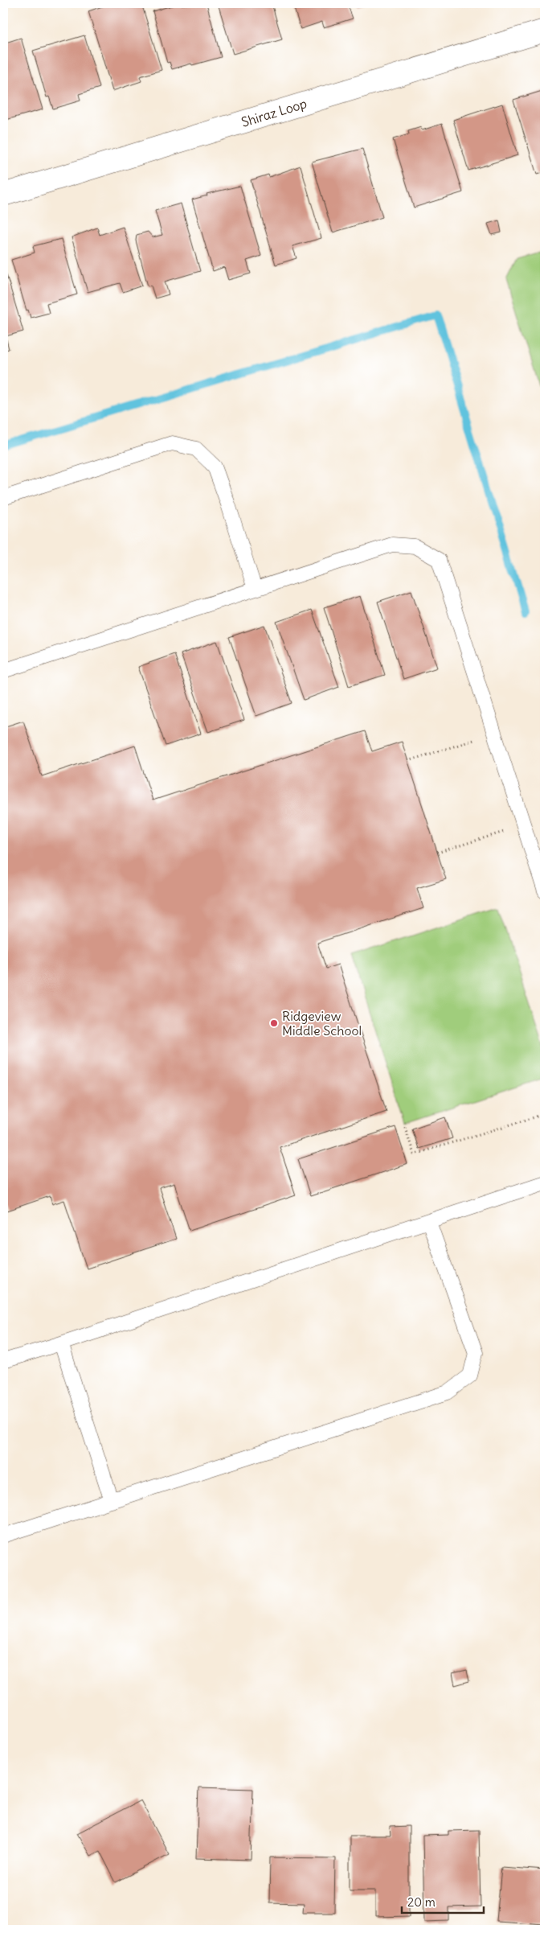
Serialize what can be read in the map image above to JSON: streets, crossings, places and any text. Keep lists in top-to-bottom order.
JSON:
{
  "streets": {
    "street": ["Shiraz Loop"]
  },
  "places": ["Ridgeview Middle School"],
  "scale_bar": "20 m"
}
